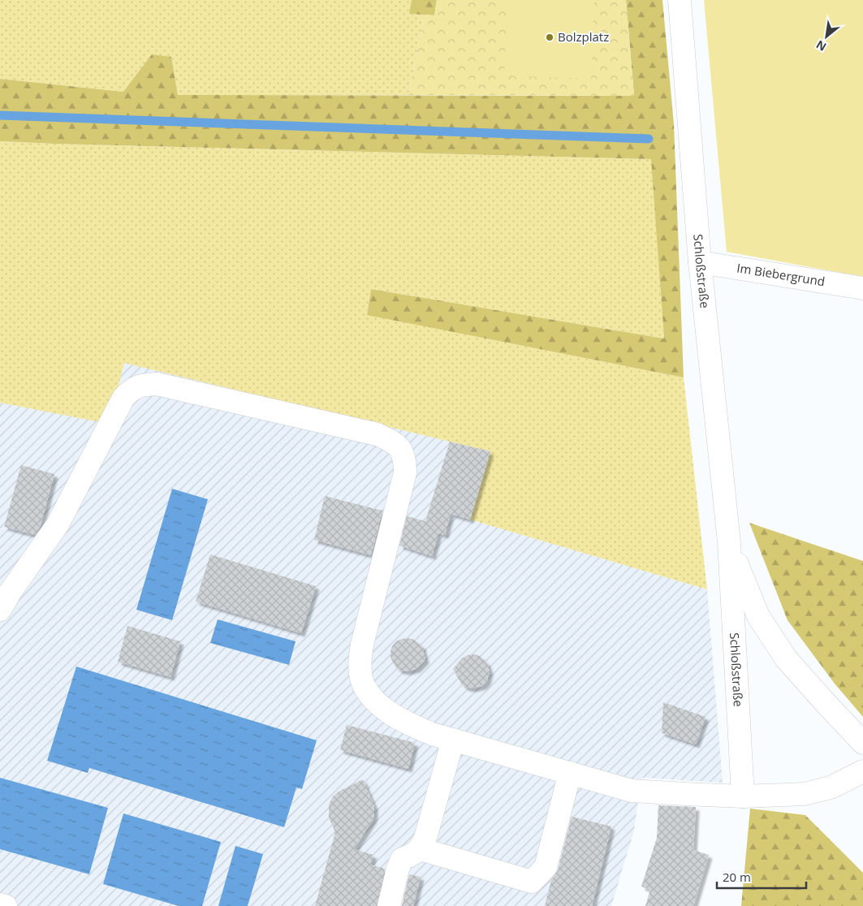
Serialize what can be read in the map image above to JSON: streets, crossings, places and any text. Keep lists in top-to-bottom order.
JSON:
{
  "streets": {
    "street": ["Schloßstraße", "Im Biebergrund"]
  },
  "crossings": [
    ["Schloßstraße", "Im Biebergrund"]
  ],
  "places": ["Bolzplatz"],
  "scale_bar": "20 m",
  "north": "bottom left"
}
